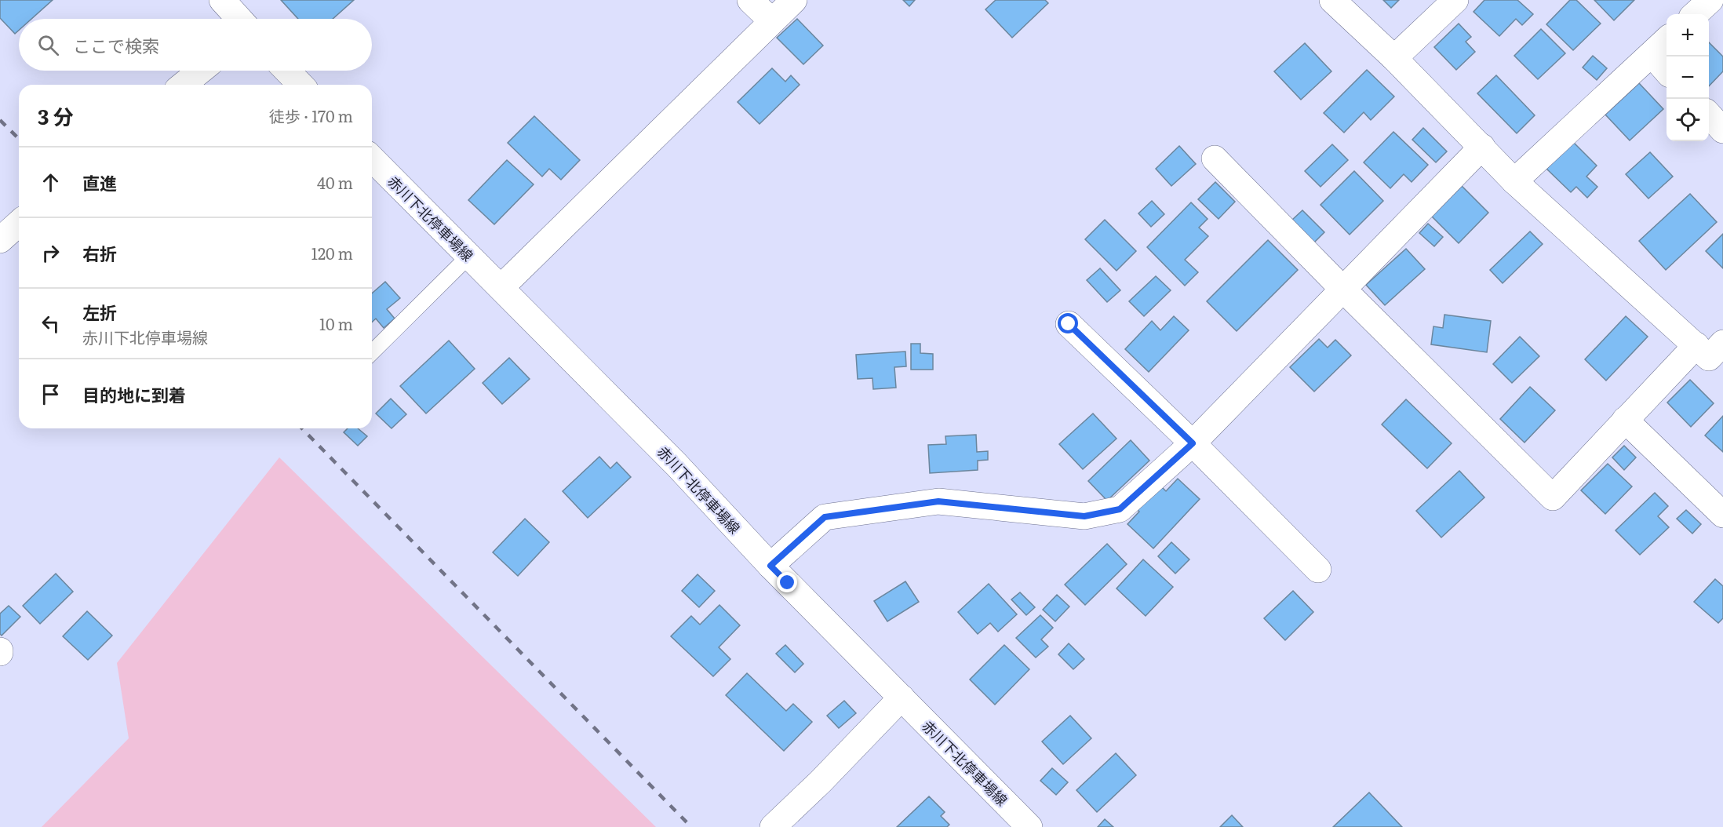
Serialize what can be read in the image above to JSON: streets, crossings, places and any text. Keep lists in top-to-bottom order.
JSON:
{
  "streets": {
    "street": ["赤川下北停車場線"]
  },
  "page": {
    "map_buttons": ["+", "−"],
    "search": "ここで検索",
    "heading": ["3 分", "徒歩 · 170 m"],
    "list": [
      ["直進", "40 m"],
      ["右折", "120 m"],
      ["左折", "赤川下北停車場線", "10 m"],
      "目的地に到着"
    ]
  }
}
